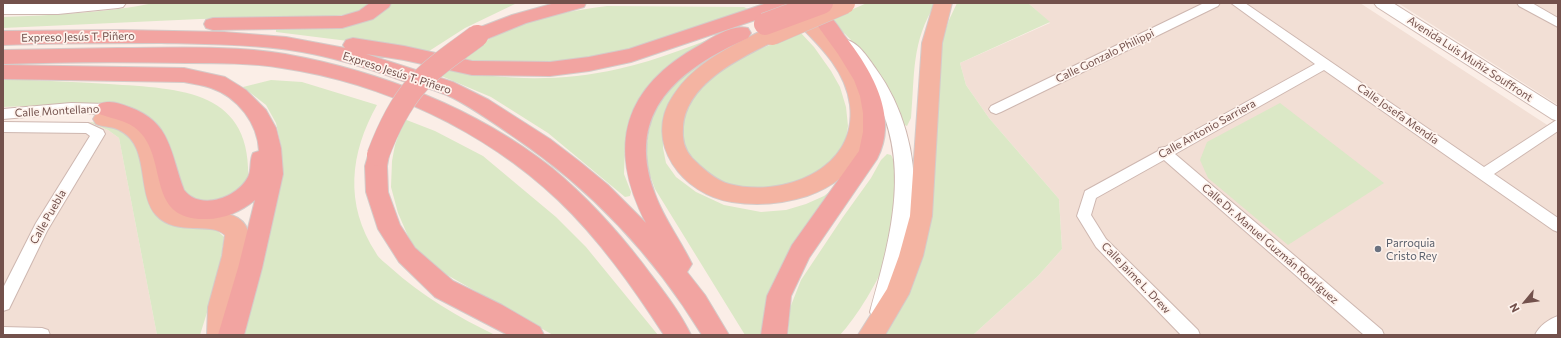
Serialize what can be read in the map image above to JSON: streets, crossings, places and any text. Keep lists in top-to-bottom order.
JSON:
{
  "streets": {
    "highway": ["Expreso Jesús T. Piñero"],
    "street": [
      "Calle Gonzalo Philippi",
      "Avenida Luis Muñiz Souffront",
      "Calle Montellano",
      "Calle Josefa Mendía",
      "Calle Antonio Sarriera",
      "Calle Puebla",
      "Calle Dr. Manuel Guzmán Rodríguez",
      "Calle Jaime L. Drew"
    ]
  },
  "crossings": [
    ["Calle Montellano", "Calle Puebla"],
    ["Calle Josefa Mendía", "Calle Antonio Sarriera"],
    ["Calle Antonio Sarriera", "Calle Dr. Manuel Guzmán Rodríguez"],
    ["Calle Antonio Sarriera", "Calle Jaime L. Drew"]
  ],
  "places": ["Parroquia Cristo Rey"],
  "north": "bottom left"
}
